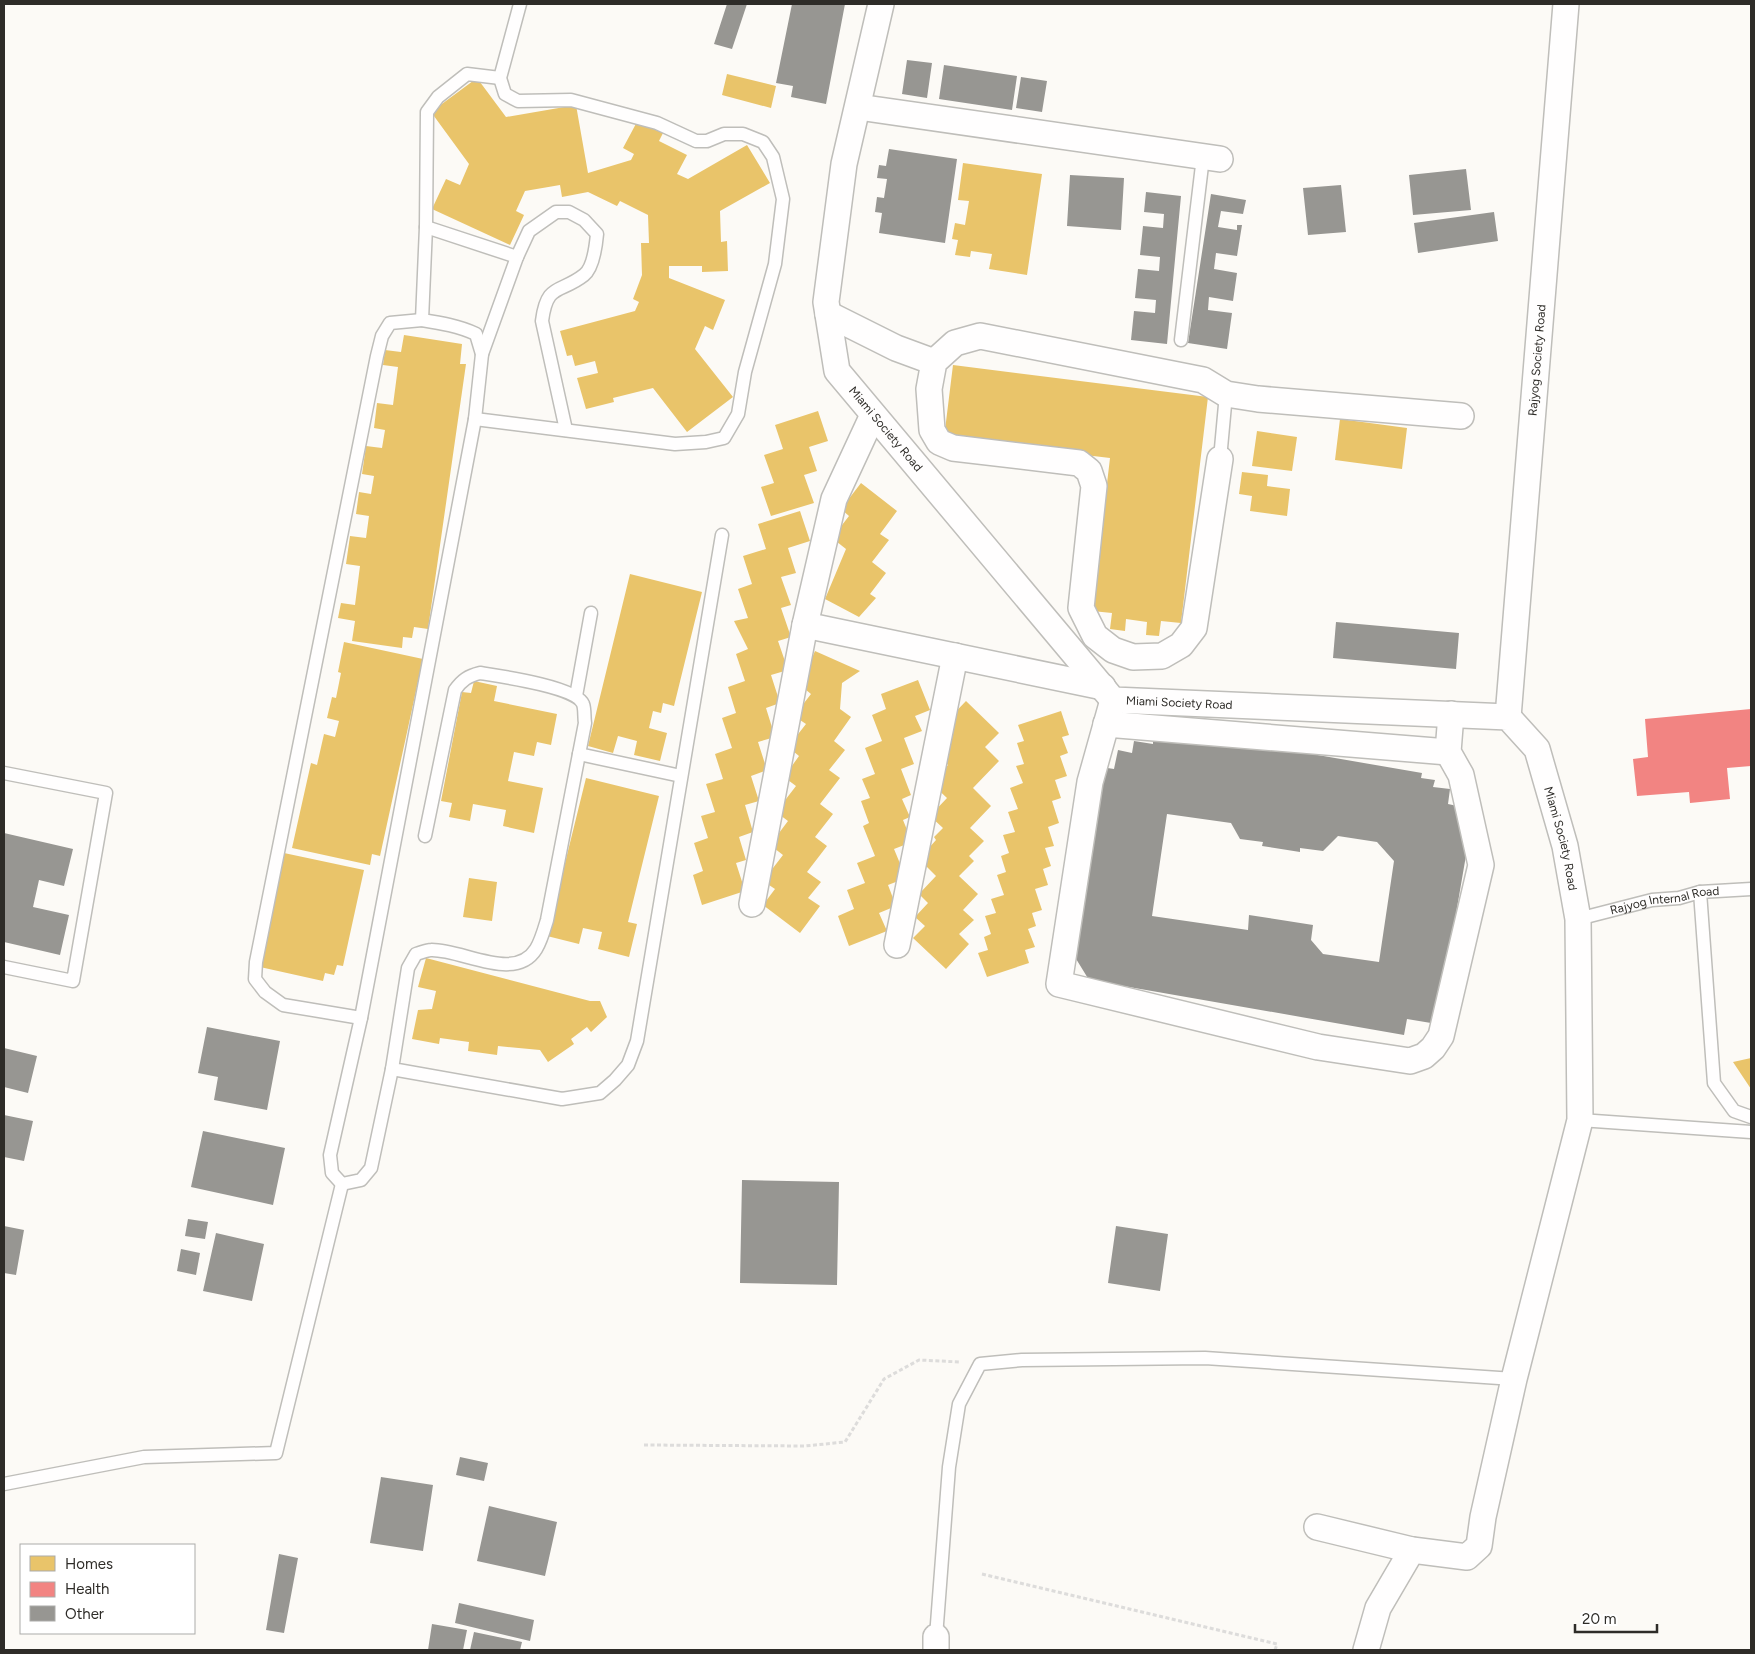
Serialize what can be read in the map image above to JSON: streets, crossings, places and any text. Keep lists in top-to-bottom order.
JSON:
{
  "streets": {
    "street": ["Rajyog Society Road", "Miami Society Road"],
    "lane": ["Rajyog Internal Road"]
  },
  "crossings": [
    ["Rajyog Society Road", "Miami Society Road"],
    ["Miami Society Road", "Rajyog Internal Road"]
  ],
  "legend": ["Homes", "Health", "Other"],
  "scale_bar": "20 m"
}
